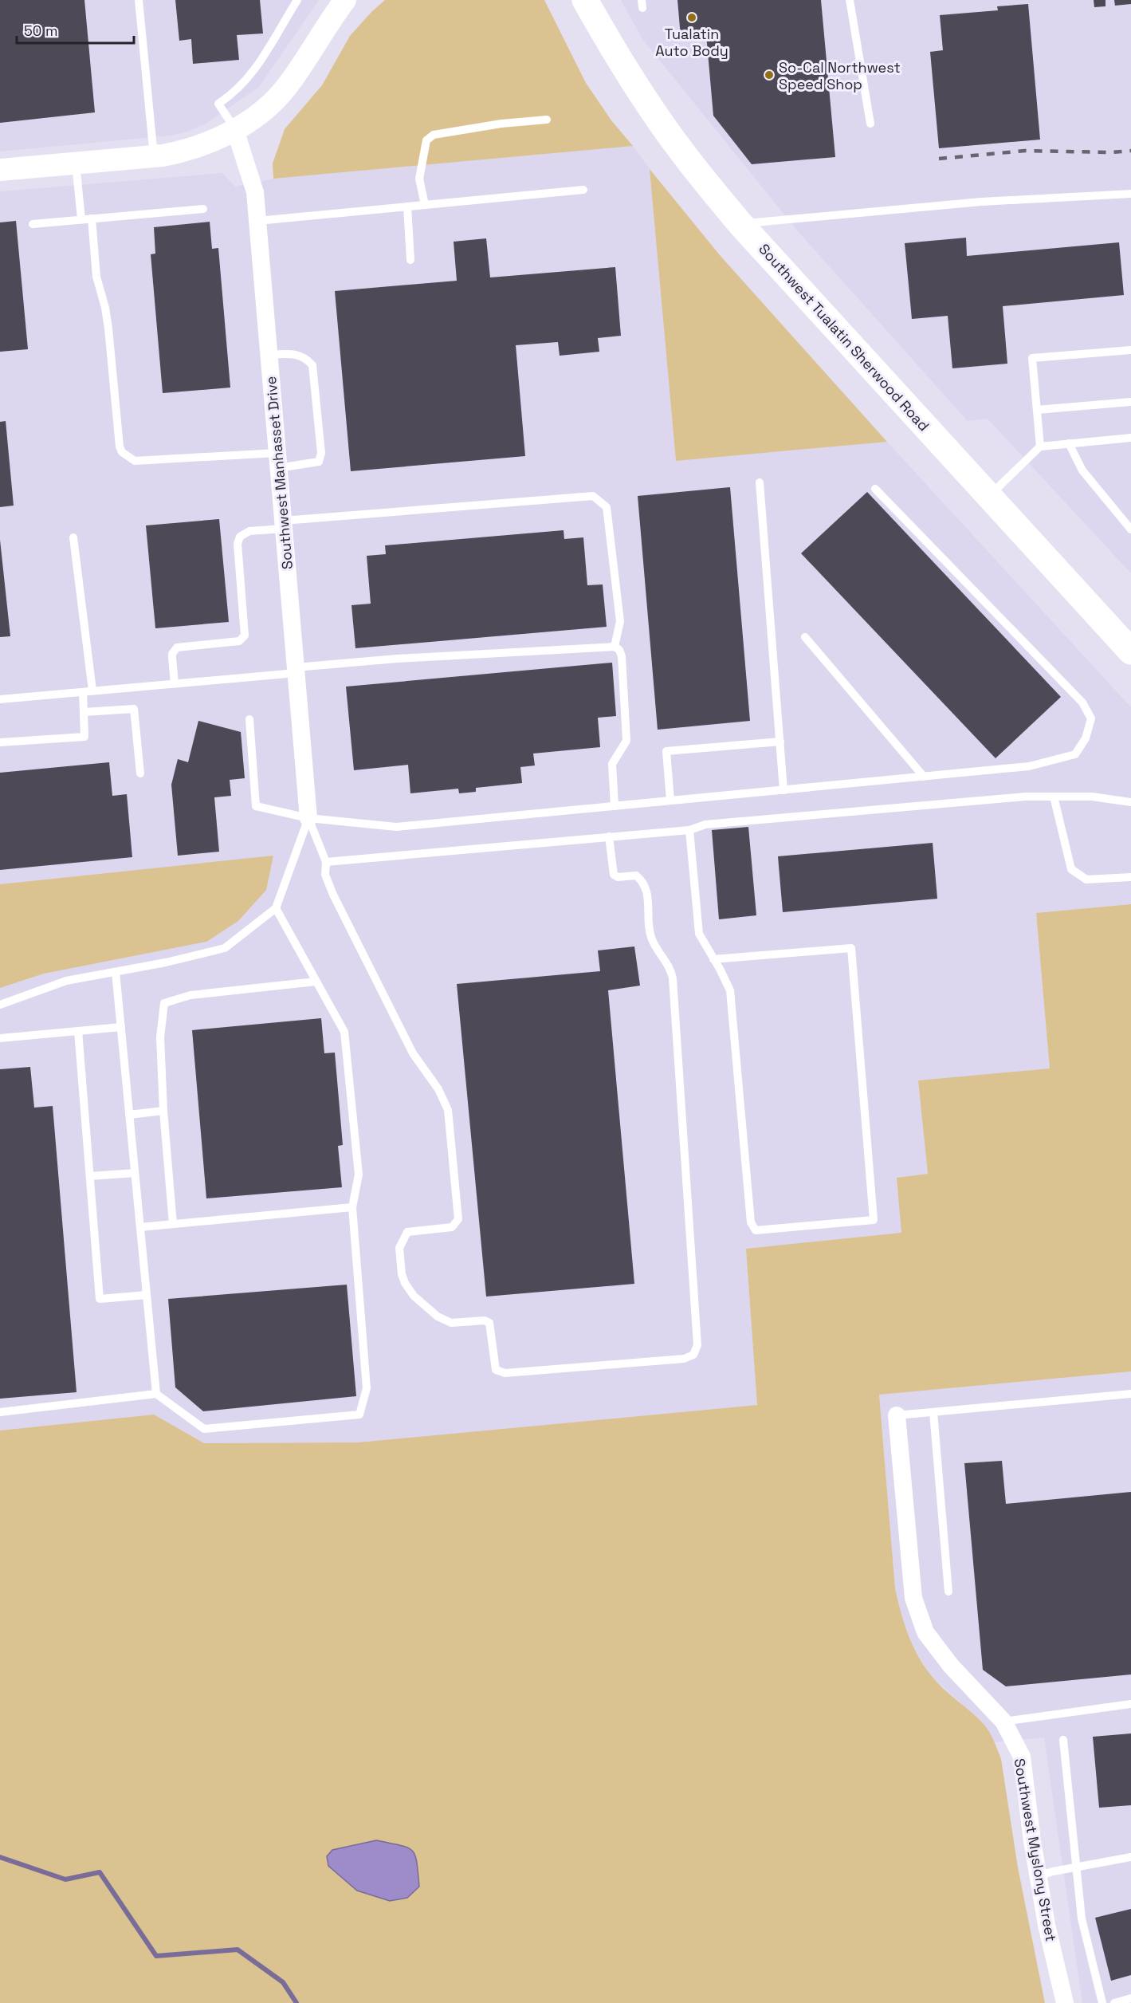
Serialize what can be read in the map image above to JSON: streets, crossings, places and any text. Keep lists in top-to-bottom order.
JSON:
{
  "streets": {
    "highway": ["Southwest Tualatin Sherwood Road"],
    "street": ["Southwest Manhasset Drive", "Southwest Myslony Street"]
  },
  "places": ["Tualatin Auto Body", "So-Cal Northwest Speed Shop"],
  "scale_bar": "50 m"
}
